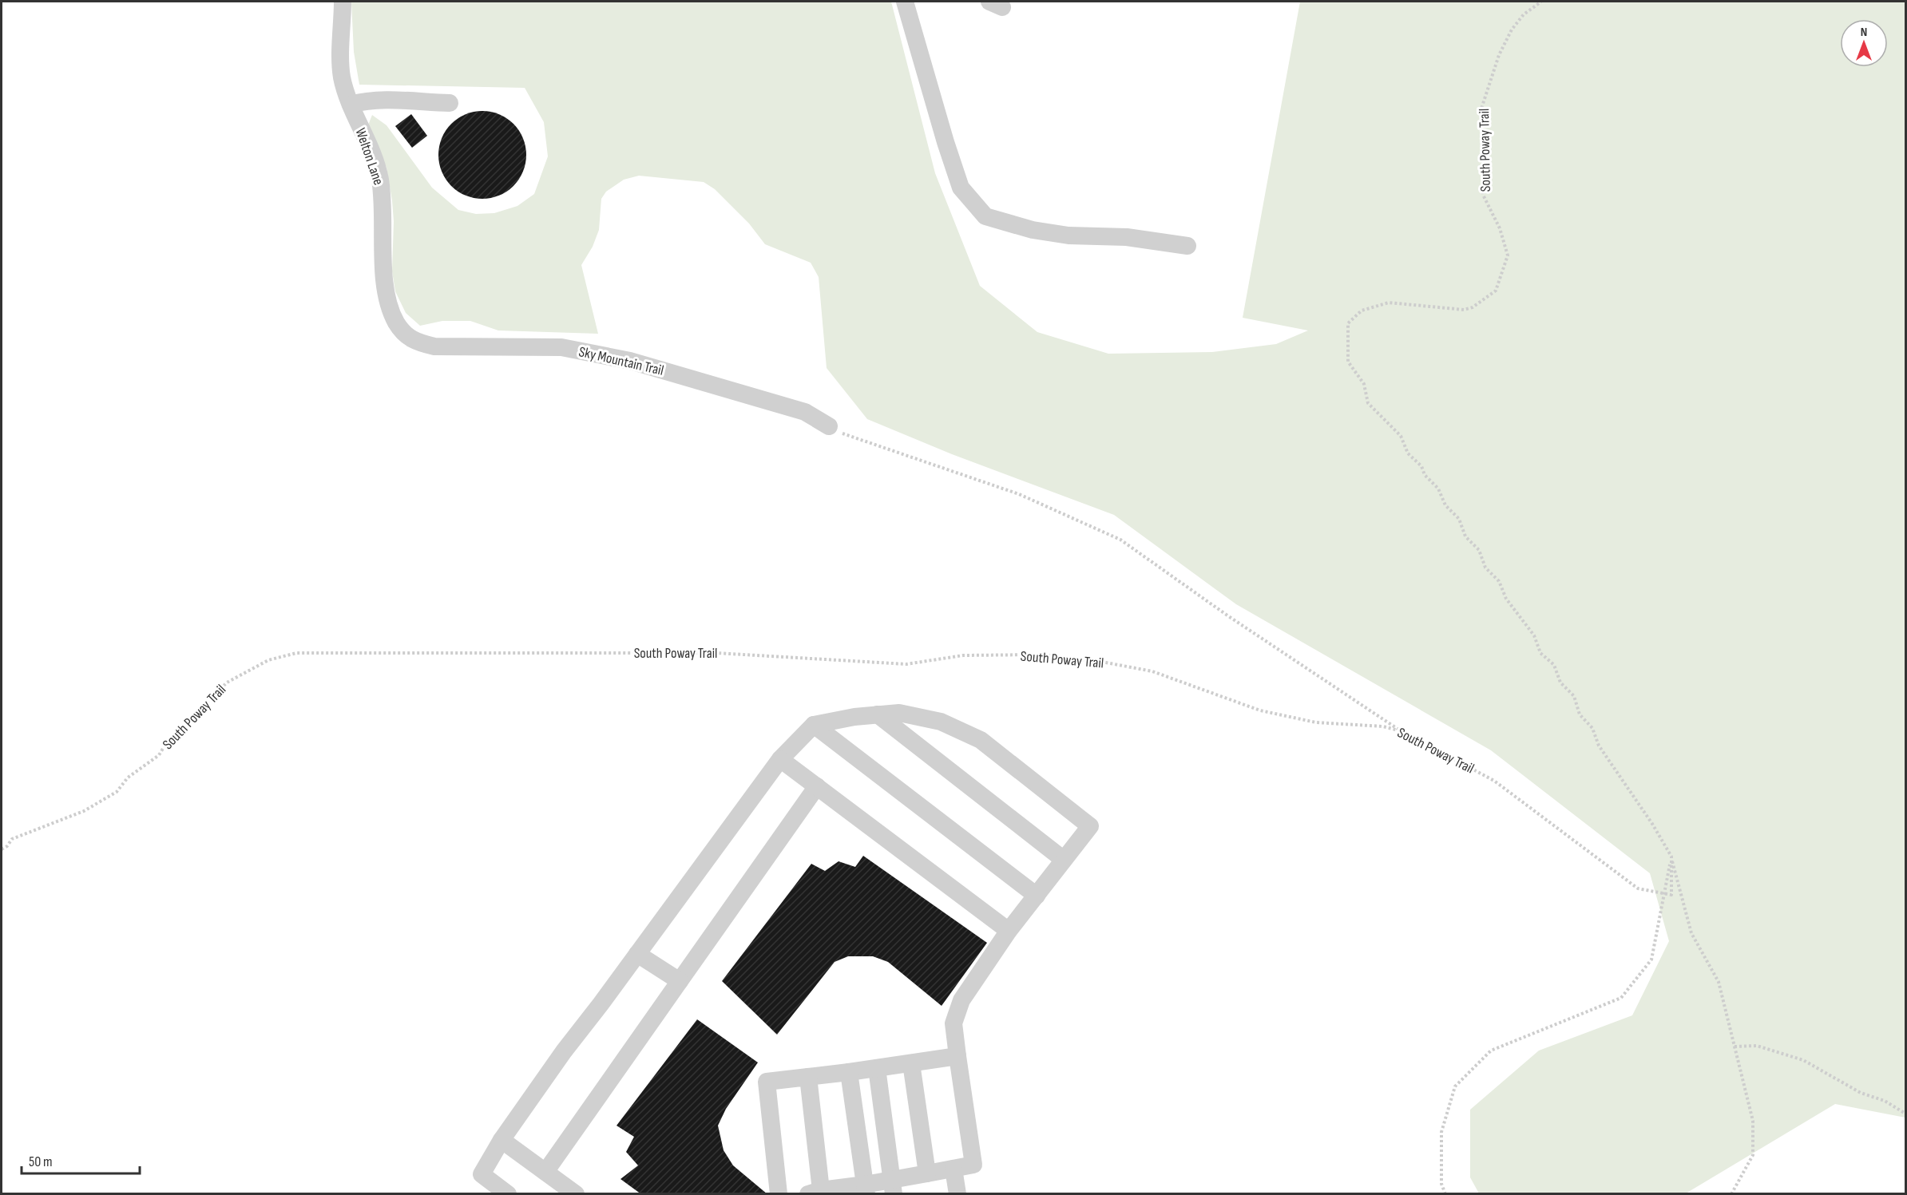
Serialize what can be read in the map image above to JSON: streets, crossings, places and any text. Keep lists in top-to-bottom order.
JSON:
{
  "streets": {
    "street": ["Welton Lane", "Sky Mountain Trail"],
    "path": ["South Poway Trail"]
  },
  "crossings": [
    ["Welton Lane", "Sky Mountain Trail"]
  ],
  "scale_bar": "50 m",
  "north": "top"
}
